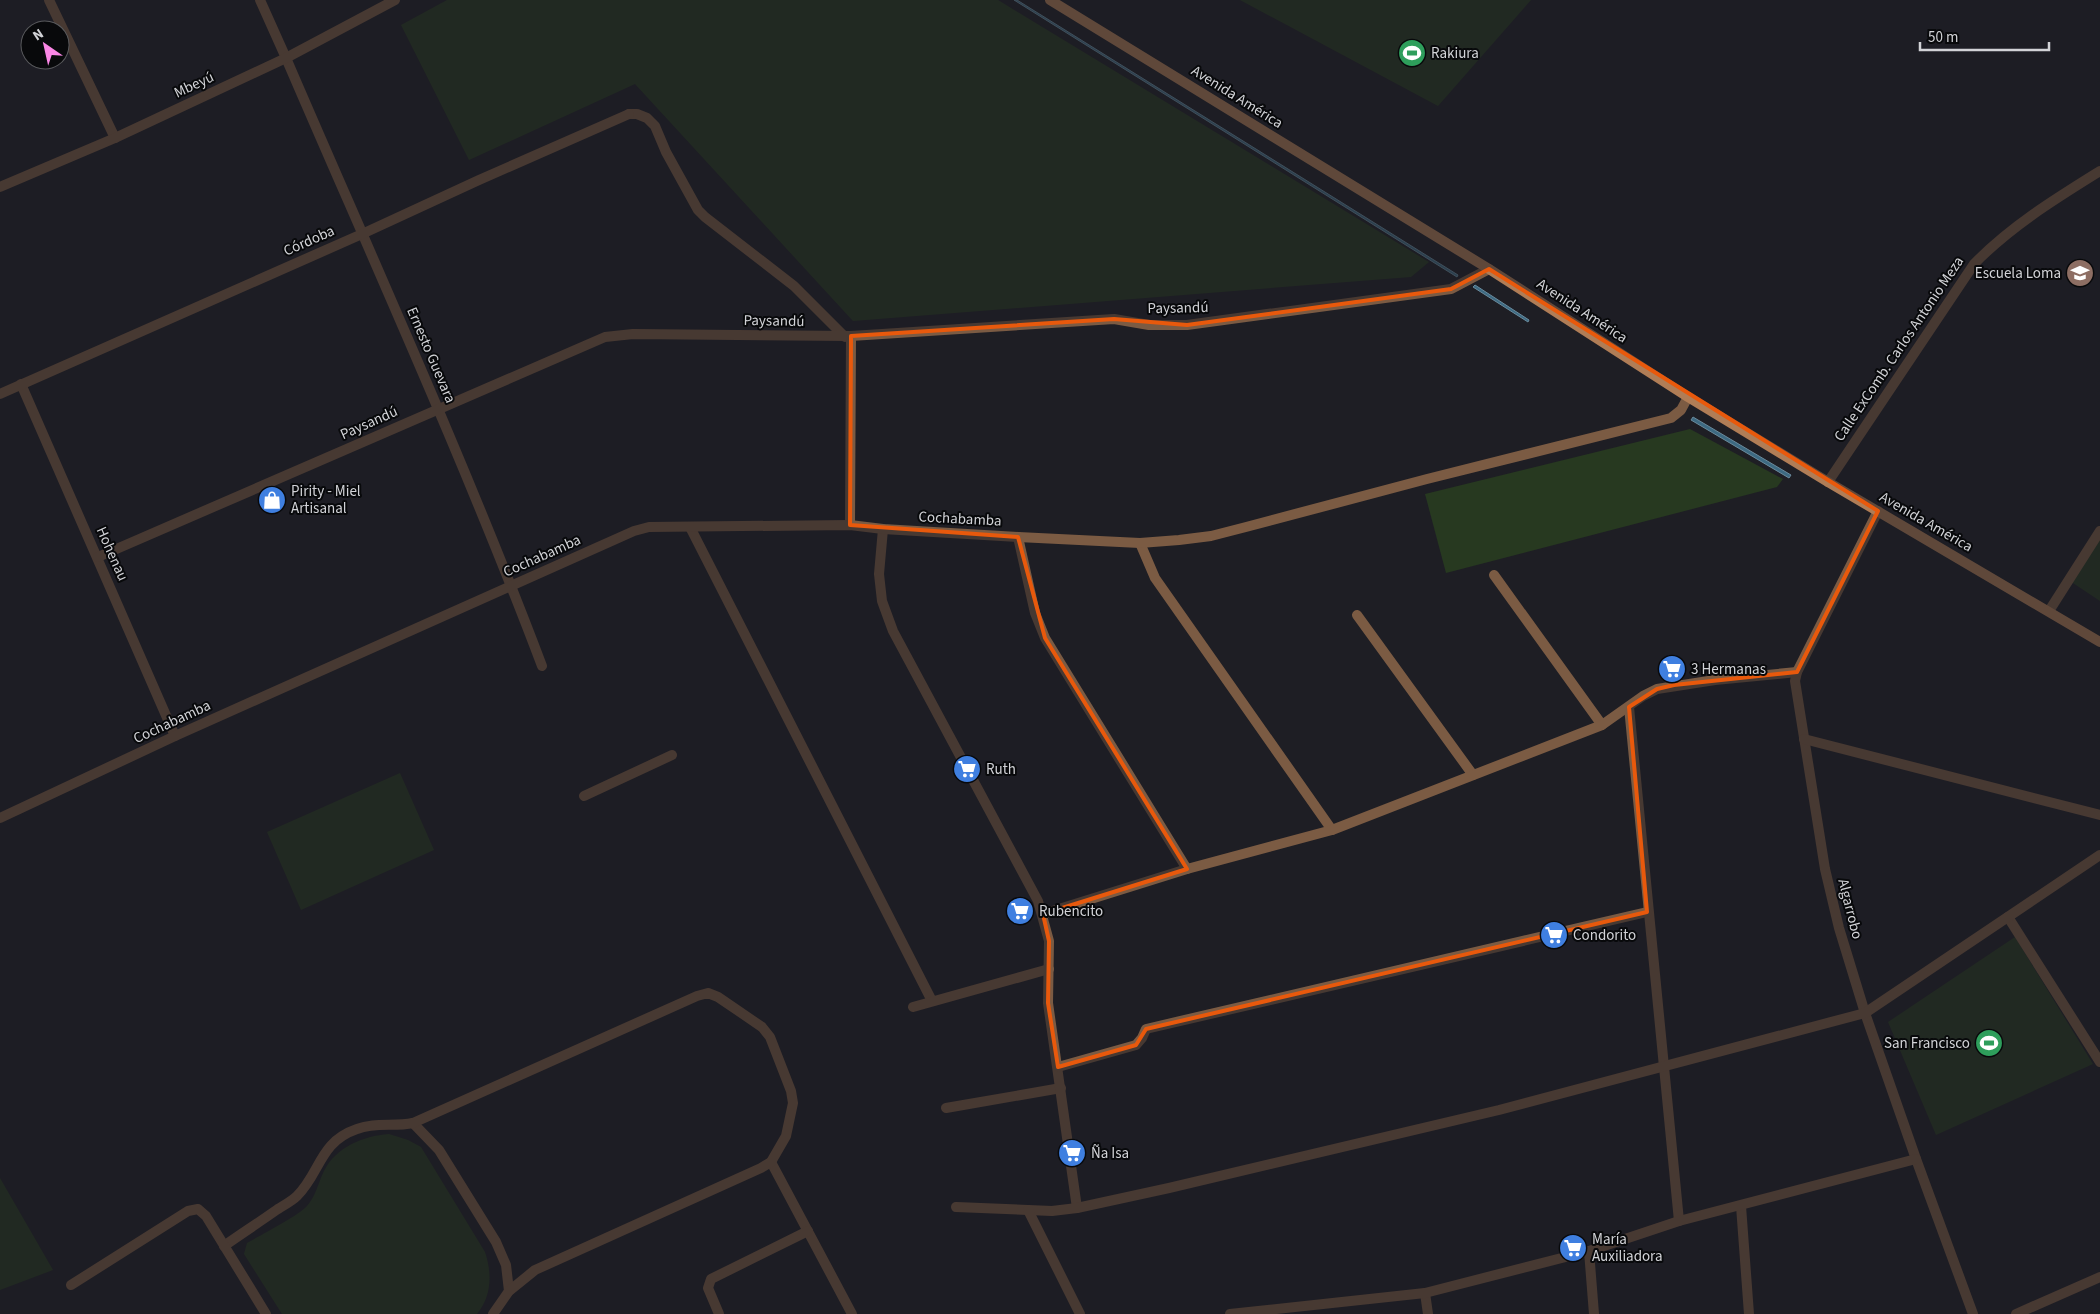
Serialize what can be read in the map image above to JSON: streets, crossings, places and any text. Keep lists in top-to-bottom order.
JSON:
{
  "streets": {
    "main road": ["Avenida América"],
    "street": [
      "Mbeyú",
      "Córdoba",
      "Paysandú",
      "Calle ExComb. Carlos Antonio Meza",
      "Ernesto Guevara",
      "Cochabamba",
      "Hohenau",
      "Algarrobo"
    ]
  },
  "crossings": [
    ["Mbeyú", "Ernesto Guevara"],
    ["Avenida América", "Paysandú"],
    ["Avenida América", "Calle ExComb. Carlos Antonio Meza"],
    ["Avenida América", "Cochabamba"],
    ["Avenida América", "Algarrobo"],
    ["Córdoba", "Paysandú"],
    ["Córdoba", "Ernesto Guevara"],
    ["Córdoba", "Hohenau"],
    ["Paysandú", "Ernesto Guevara"],
    ["Paysandú", "Hohenau"],
    ["Ernesto Guevara", "Cochabamba"],
    ["Cochabamba", "Hohenau"]
  ],
  "places": {
    "sports": ["Rakiura", "San Francisco"],
    "school or university": ["Escuela Loma"],
    "shop": ["Pirity - Miel Artisanal"],
    "supermarket": [
      "3 Hermanas",
      "Ruth",
      "Rubencito",
      "Condorito",
      "Ña Isa",
      "María Auxiliadora"
    ]
  },
  "scale_bar": "50 m",
  "north": "top left"
}
